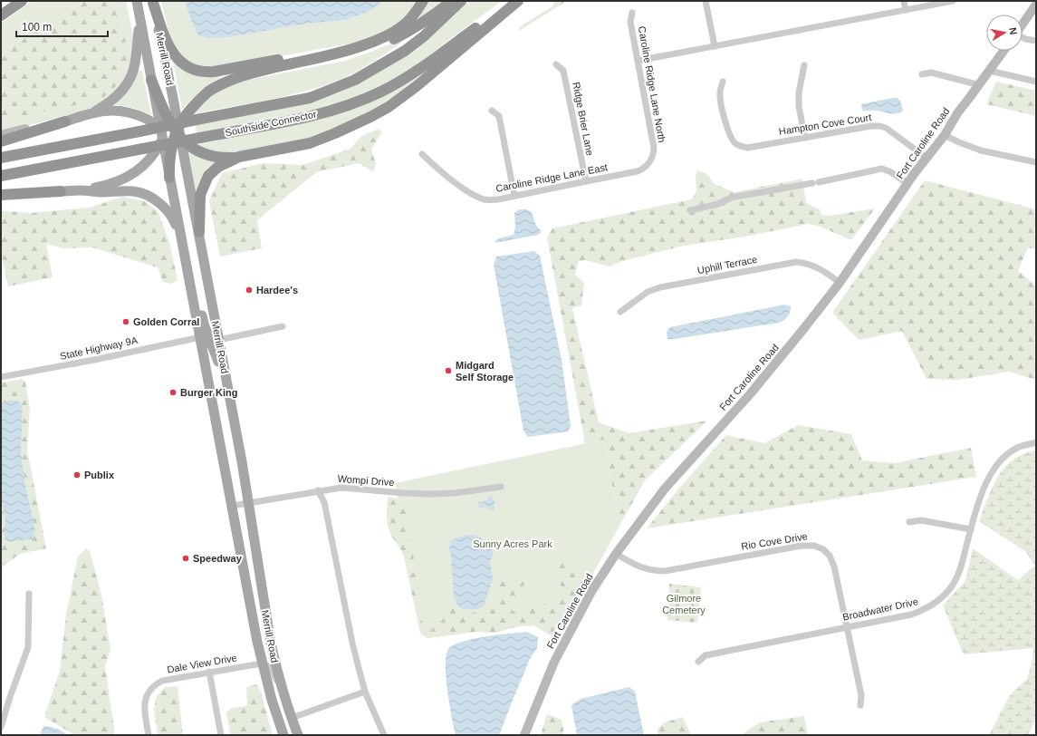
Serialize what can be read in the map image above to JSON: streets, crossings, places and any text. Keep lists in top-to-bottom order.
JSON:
{
  "streets": {
    "highway": ["Southside Connector"],
    "main road": ["Merrill Road"],
    "street": [
      "Caroline Ridge Lane North",
      "Ridge Brier Lane",
      "Hampton Cove Court",
      "Fort Caroline Road",
      "Caroline Ridge Lane East",
      "Uphill Terrace",
      "State Highway 9A",
      "Wompi Drive",
      "Rio Cove Drive",
      "Broadwater Drive",
      "Dale View Drive"
    ]
  },
  "crossings": [
    ["Merrill Road", "State Highway 9A"],
    ["Merrill Road", "Wompi Drive"],
    ["Merrill Road", "Dale View Drive"],
    ["Caroline Ridge Lane North", "Caroline Ridge Lane East"],
    ["Ridge Brier Lane", "Caroline Ridge Lane East"],
    ["Hampton Cove Court", "Fort Caroline Road"],
    ["Fort Caroline Road", "Uphill Terrace"],
    ["Fort Caroline Road", "Rio Cove Drive"],
    ["Rio Cove Drive", "Broadwater Drive"]
  ],
  "parks": ["Sunny Acres Park", "Gilmore Cemetery"],
  "places": [
    "Hardee's",
    "Golden Corral",
    "Midgard Self Storage",
    "Burger King",
    "Publix",
    "Speedway"
  ],
  "scale_bar": "100 m",
  "north": "right"
}
